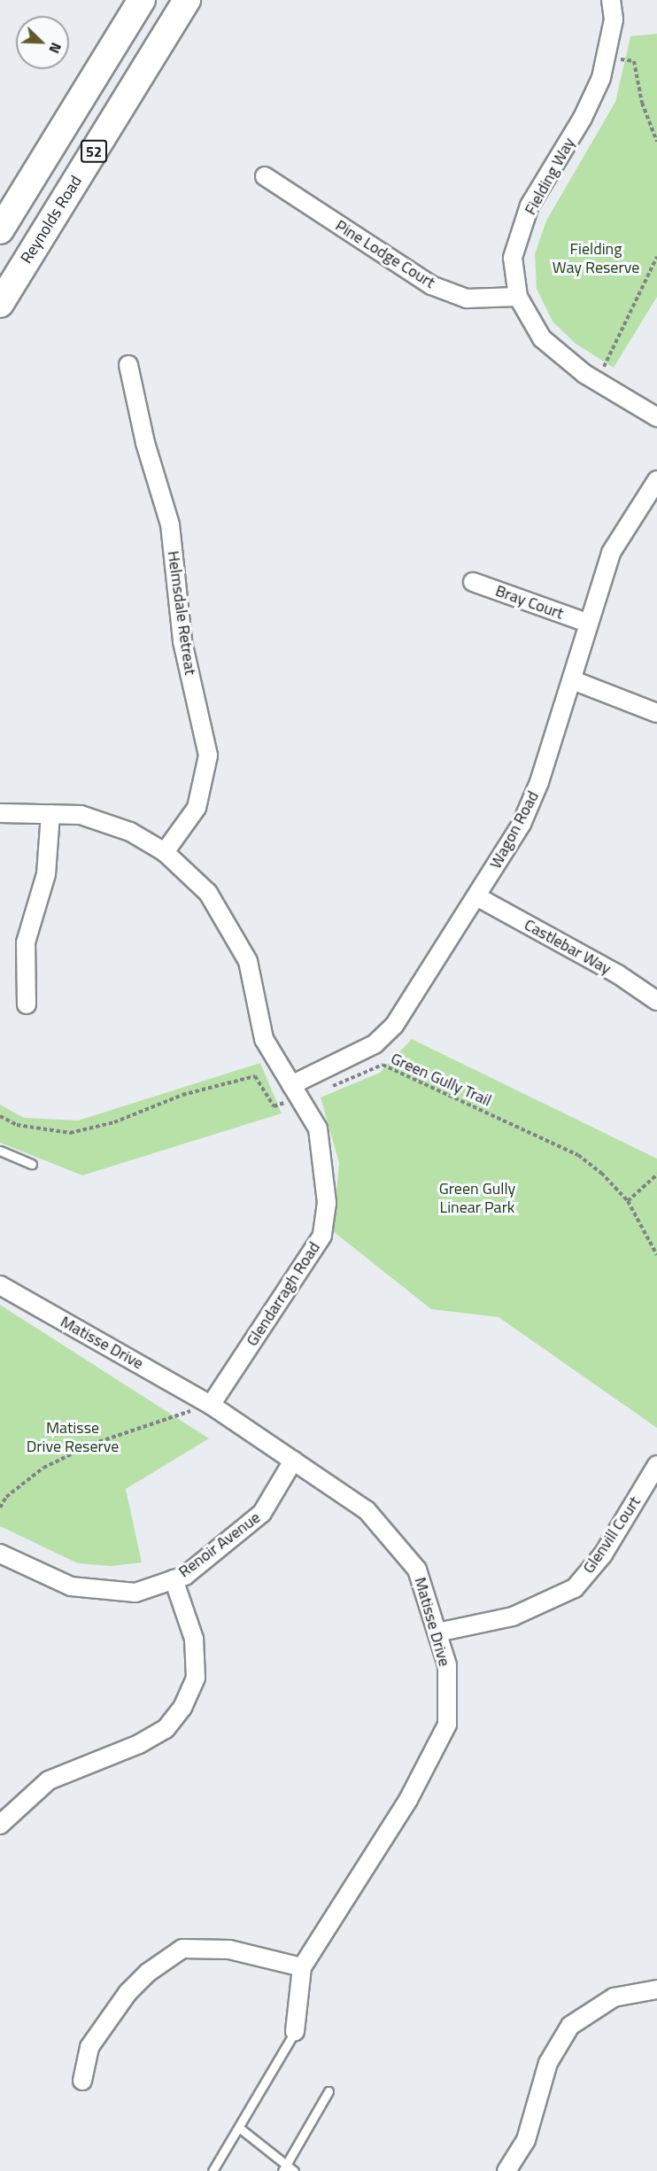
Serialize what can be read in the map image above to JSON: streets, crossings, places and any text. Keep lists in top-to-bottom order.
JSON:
{
  "streets": {
    "main road": ["52", "Reynolds Road"],
    "street": [
      "Fielding Way",
      "Pine Lodge Court",
      "Bray Court",
      "Helmsdale Retreat",
      "Wagon Road",
      "Castlebar Way",
      "Glendarragh Road",
      "Matisse Drive",
      "Glenvill Court",
      "Renoir Avenue"
    ],
    "path": ["Green Gully Trail"]
  },
  "crossings": [
    ["Fielding Way", "Pine Lodge Court"],
    ["Bray Court", "Wagon Road"],
    ["Helmsdale Retreat", "Glendarragh Road"],
    ["Wagon Road", "Castlebar Way"],
    ["Wagon Road", "Green Gully Trail"],
    ["Wagon Road", "Glendarragh Road"],
    ["Green Gully Trail", "Glendarragh Road"],
    ["Glendarragh Road", "Matisse Drive"],
    ["Matisse Drive", "Glenvill Court"],
    ["Matisse Drive", "Renoir Avenue"]
  ],
  "parks": ["Fielding Way Reserve", "Green Gully Linear Park", "Matisse Drive Reserve"],
  "north": "bottom right"
}
